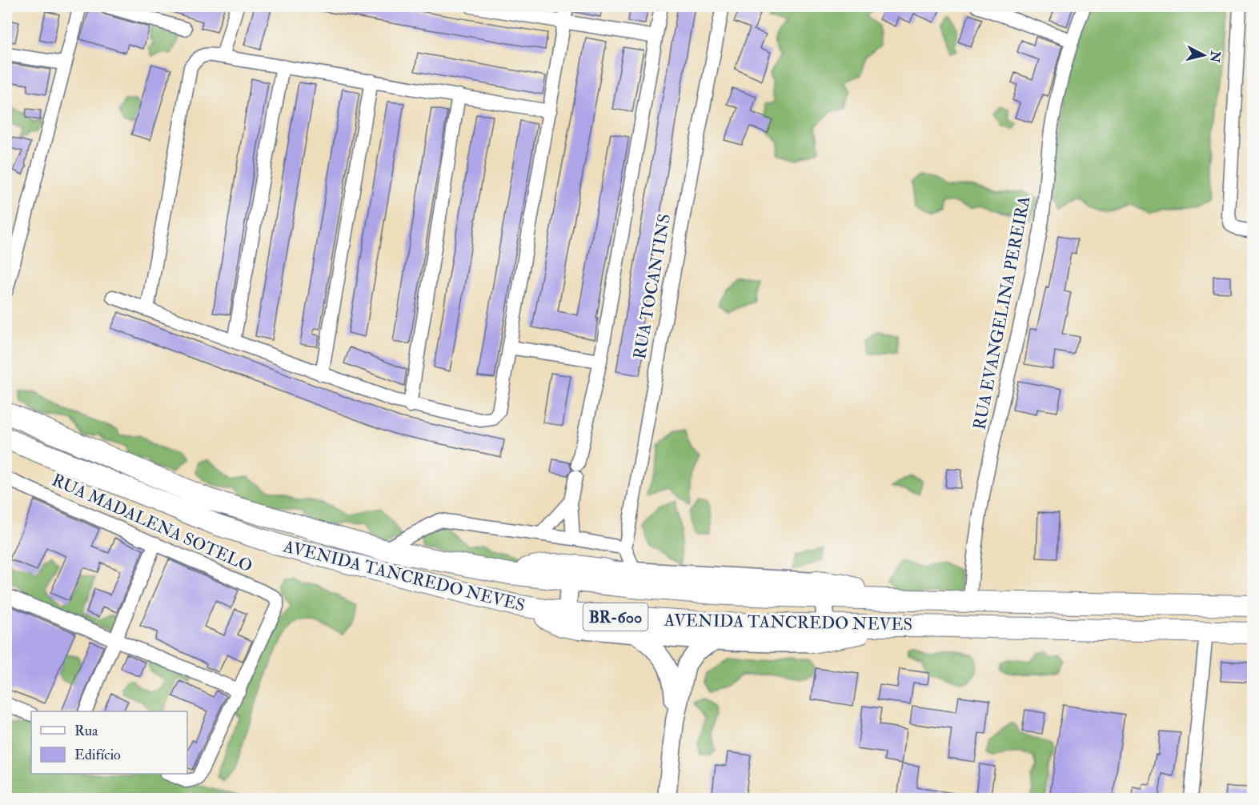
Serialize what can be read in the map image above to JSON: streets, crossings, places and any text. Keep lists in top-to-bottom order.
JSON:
{
  "streets": {
    "main road": ["AVENIDA TANCREDO NEVES", "BR-600"],
    "street": ["RUA TOCANTINS", "RUA EVANGELINA PEREIRA", "RUA MADALENA SOTELO"]
  },
  "crossings": [
    ["RUA EVANGELINA PEREIRA", "AVENIDA TANCREDO NEVES"]
  ],
  "legend": ["Rua", "Edifício"],
  "north": "right"
}
